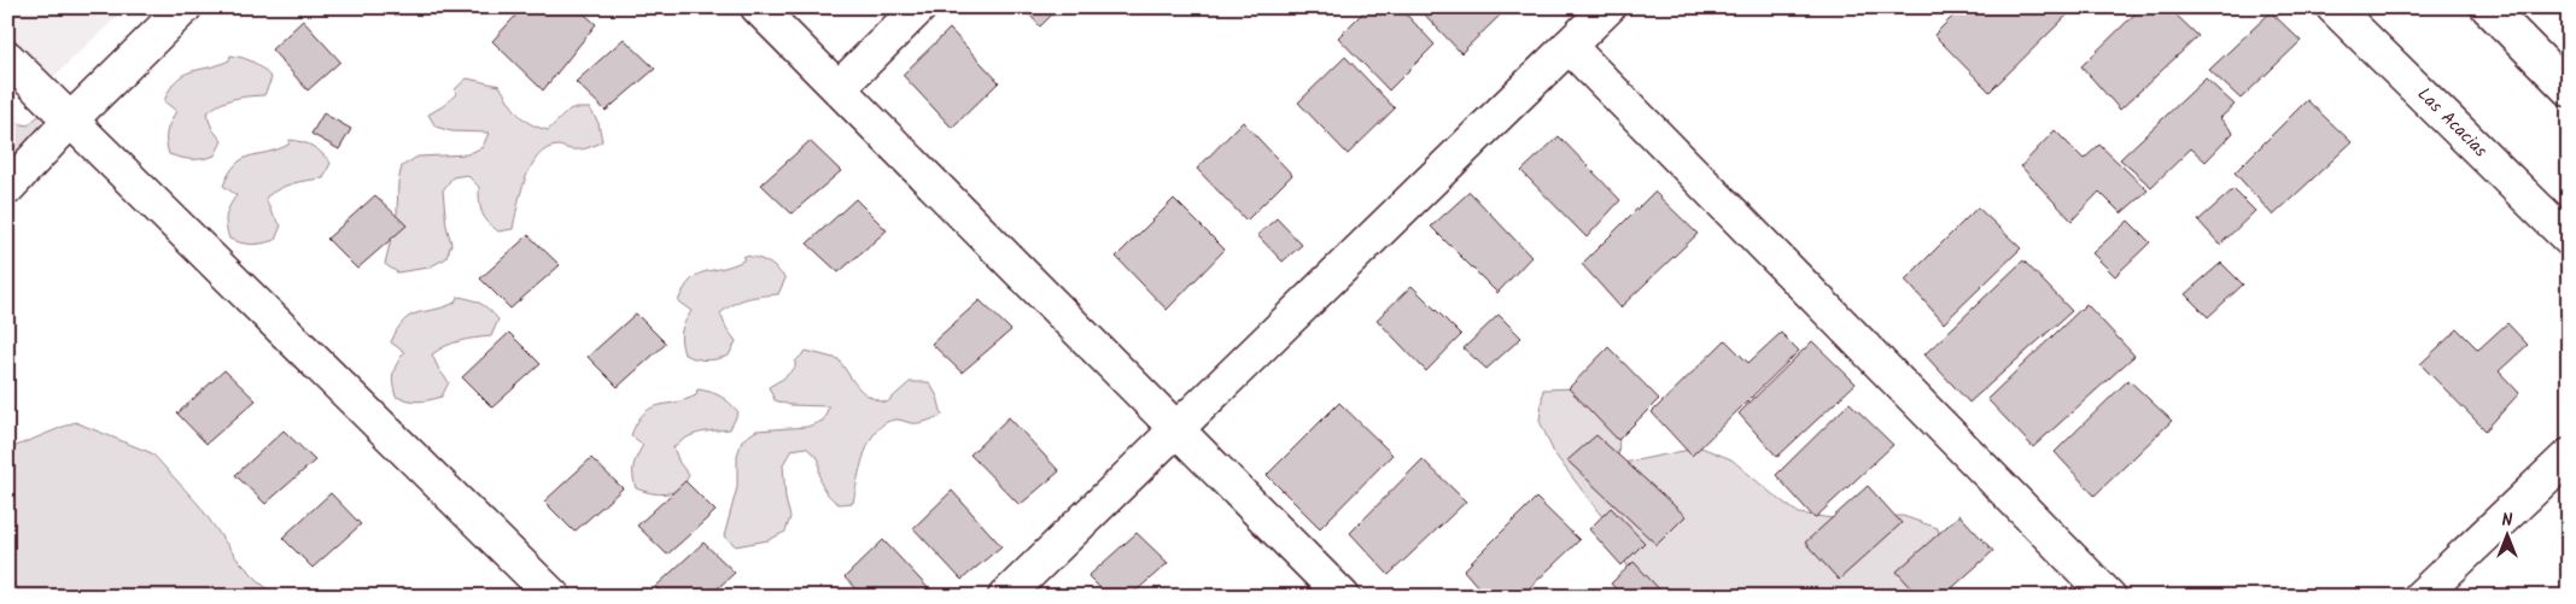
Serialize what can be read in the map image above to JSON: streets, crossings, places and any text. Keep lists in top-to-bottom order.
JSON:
{
  "streets": {
    "street": ["Las Acacias"]
  },
  "north": "top"
}
